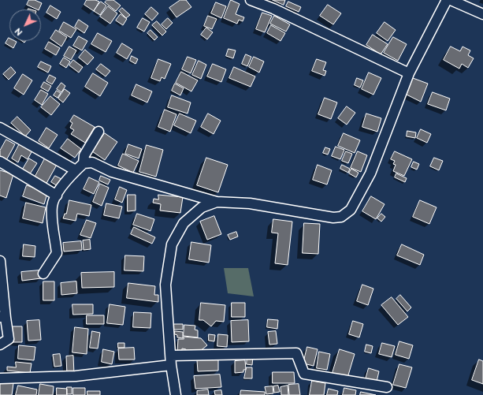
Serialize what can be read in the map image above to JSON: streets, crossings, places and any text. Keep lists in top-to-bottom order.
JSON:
{
  "north": "bottom left"
}
